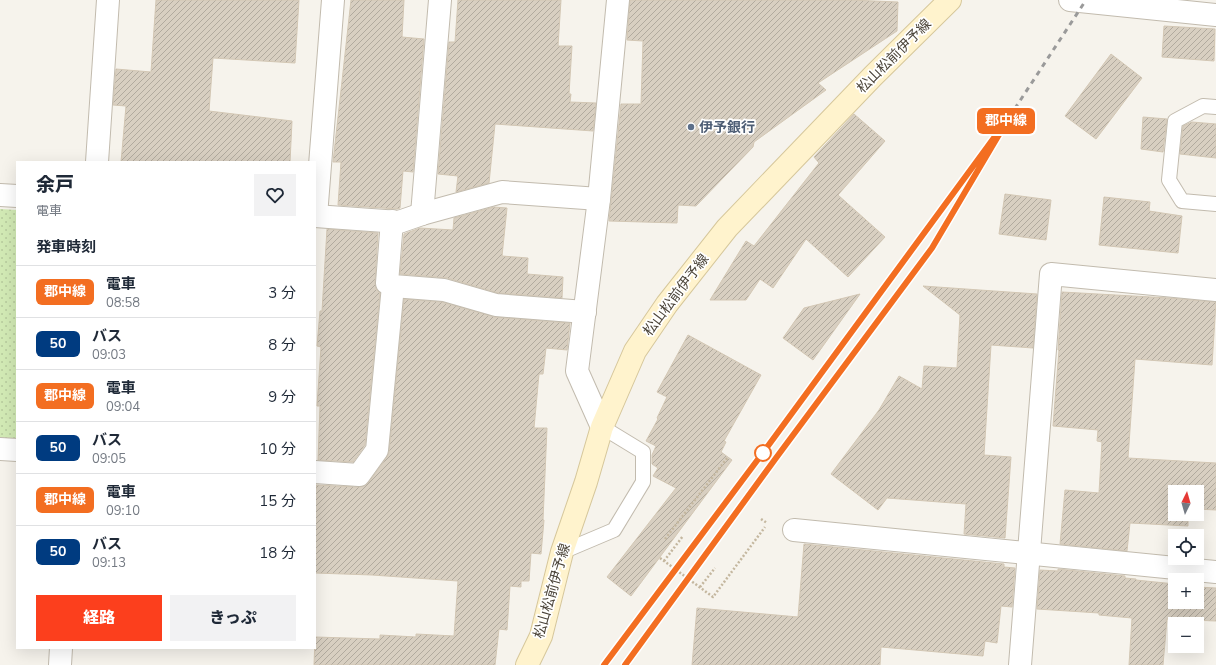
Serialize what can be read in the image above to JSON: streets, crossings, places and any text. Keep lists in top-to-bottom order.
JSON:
{
  "streets": {
    "main road": ["松山松前伊予線"]
  },
  "places": ["伊予銀行"],
  "north": "top",
  "page": {
    "on_map": "郡中線",
    "heading": [
      ["余戸", "電車"],
      "発車時刻"
    ],
    "list": [
      {
        "mark": "郡中線",
        "name": "電車",
        "note": "08:58",
        "value": "3 分"
      },
      {
        "mark": "50",
        "name": "バス",
        "note": "09:03",
        "value": "8 分"
      },
      {
        "mark": "郡中線",
        "name": "電車",
        "note": "09:04",
        "value": "9 分"
      },
      {
        "mark": "50",
        "name": "バス",
        "note": "09:05",
        "value": "10 分"
      },
      {
        "mark": "郡中線",
        "name": "電車",
        "note": "09:10",
        "value": "15 分"
      },
      {
        "mark": "50",
        "name": "バス",
        "note": "09:13",
        "value": "18 分"
      }
    ],
    "map_buttons": ["+", "−"],
    "buttons": ["経路", "きっぷ"]
  }
}
